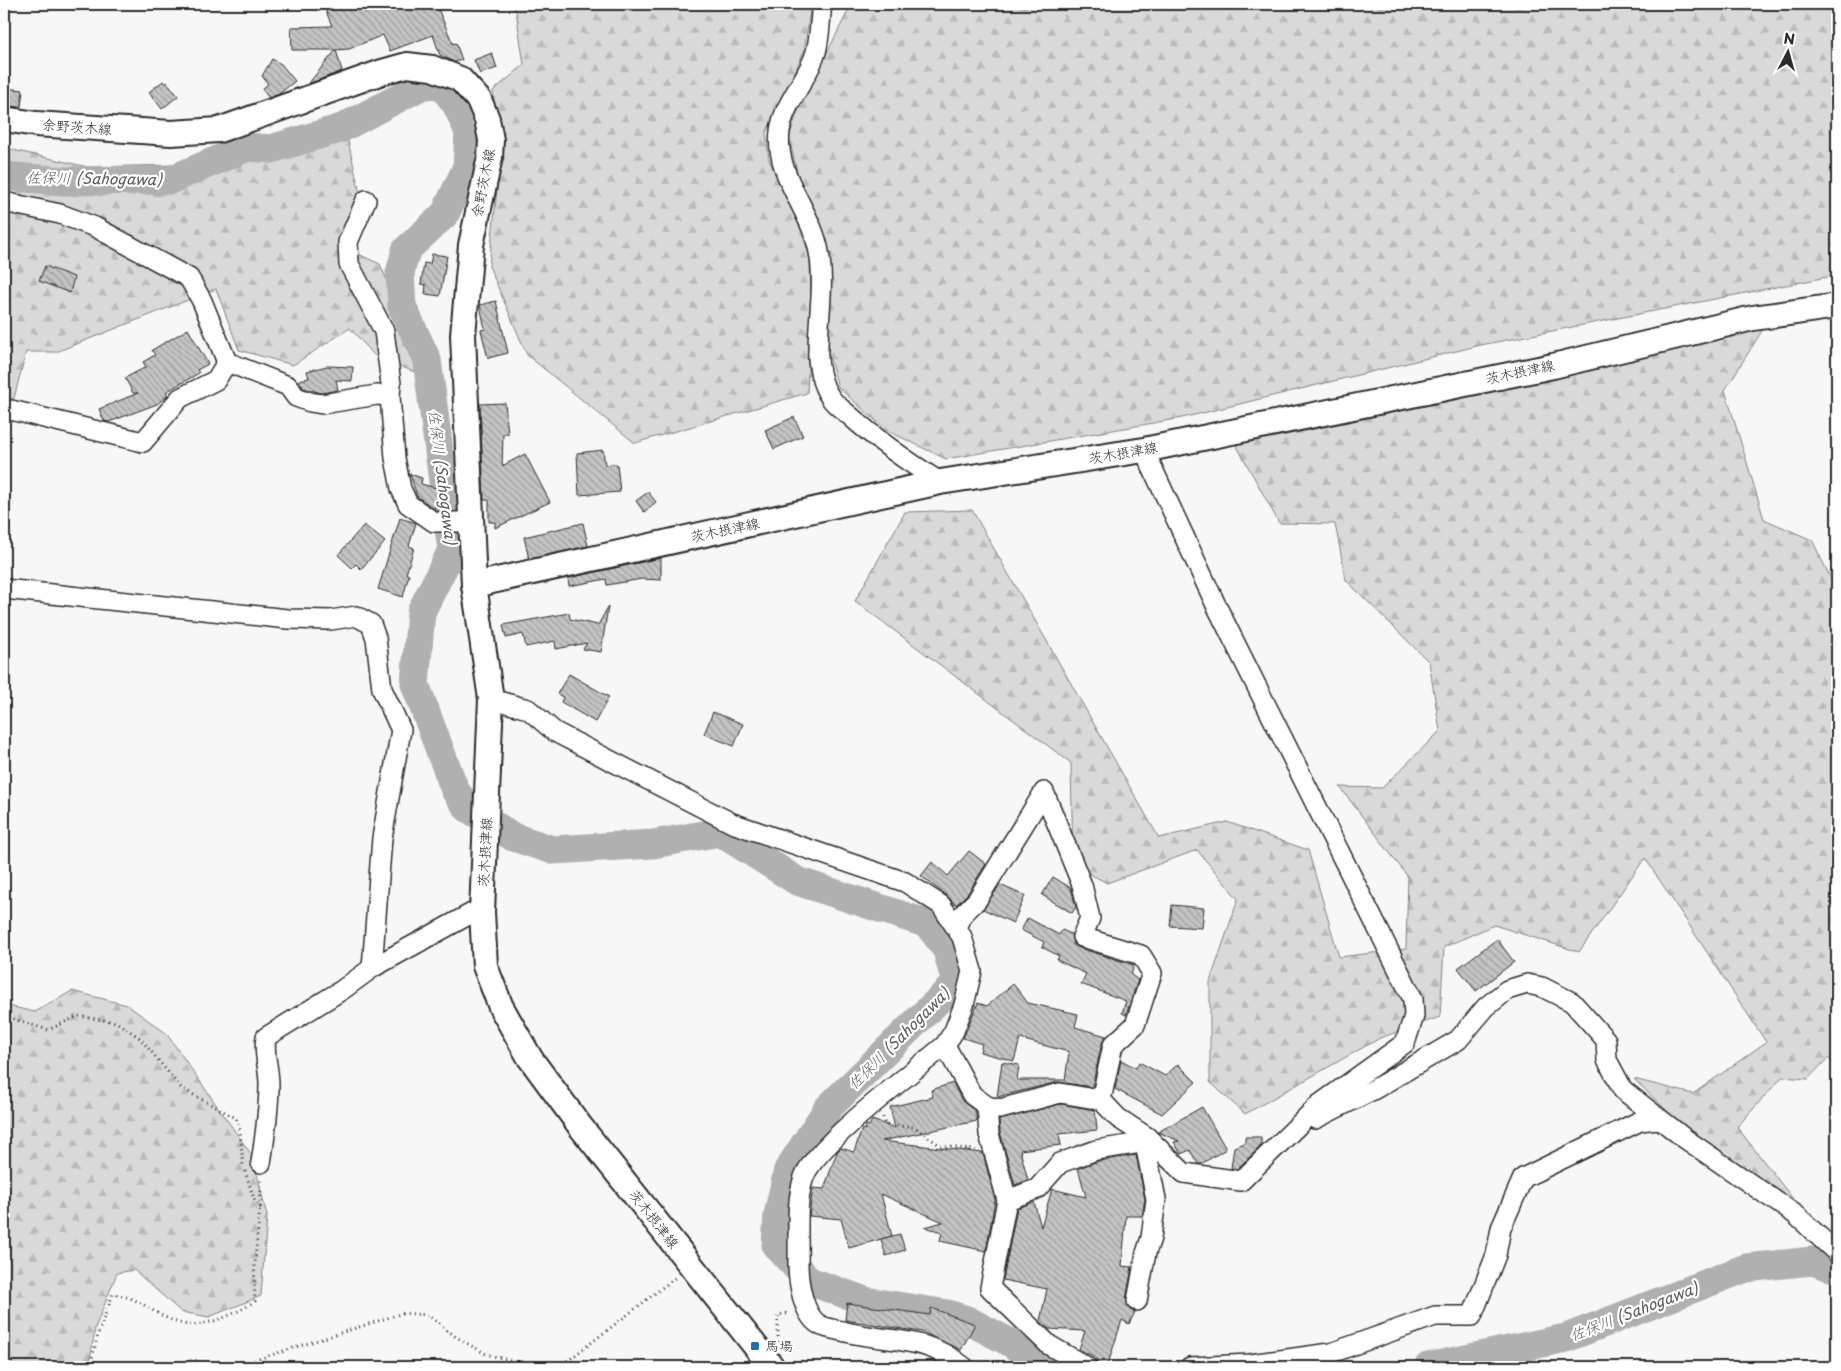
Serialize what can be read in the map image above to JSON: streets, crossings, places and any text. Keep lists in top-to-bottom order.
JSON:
{
  "streets": {
    "main road": ["余野茨木線", "茨木摂津線"]
  },
  "crossings": [
    ["余野茨木線", "茨木摂津線"]
  ],
  "water": ["佐保川 (Sahogawa)"],
  "places": {
    "transit": ["馬場"]
  },
  "north": "top"
}
